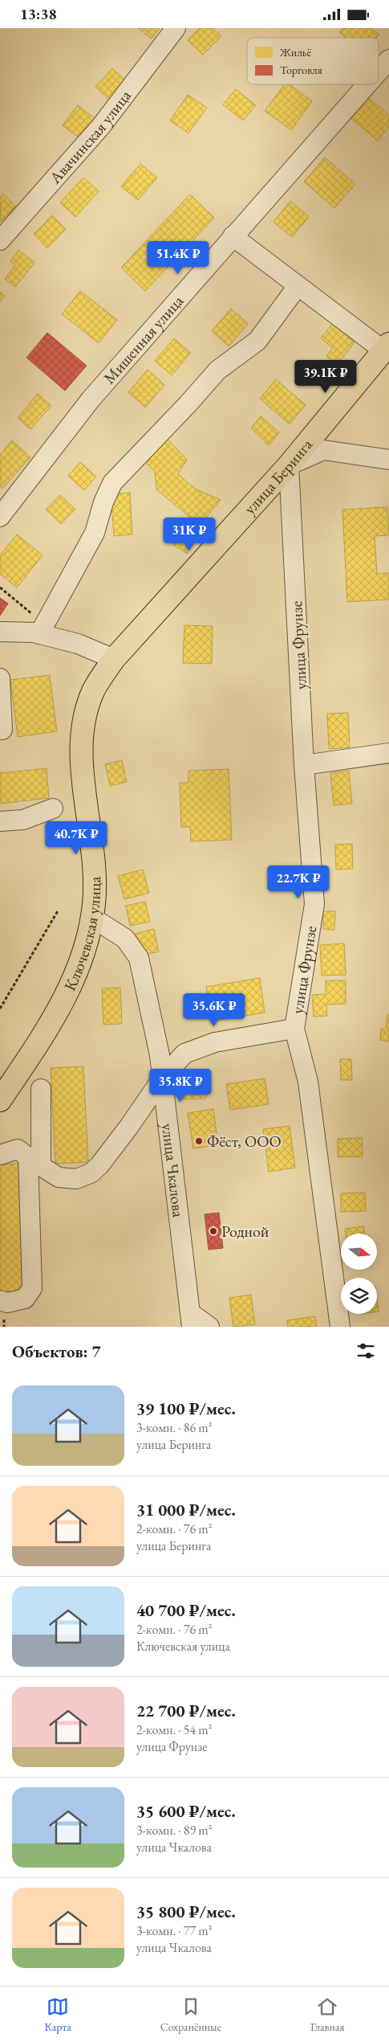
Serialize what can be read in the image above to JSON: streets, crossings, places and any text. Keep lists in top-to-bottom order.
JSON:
{
  "streets": {
    "main road": ["улица Беринга", "Ключевская улица"],
    "street": [
      "Авачинская улица",
      "Мишенная улица",
      "улица Фрунзе",
      "улица Чкалова"
    ]
  },
  "crossings": [
    ["улица Беринга", "улица Фрунзе"],
    ["улица Беринга", "Ключевская улица"],
    ["Ключевская улица", "улица Чкалова"]
  ],
  "places": ["Фёст, ООО", "Родной"],
  "legend": ["Жильё", "Торговля"],
  "north": "right",
  "page": {
    "status": "13:38",
    "price": [
      "51.4K ₽",
      "39.1K ₽",
      "31K ₽",
      "40.7K ₽",
      "22.7K ₽",
      "35.6K ₽",
      "35.8K ₽"
    ],
    "heading": "Объектов: 7",
    "list": [
      {
        "name": "39 100 ₽/мес.",
        "note": "3-комн. · 86 m² · улица Беринга"
      },
      {
        "name": "31 000 ₽/мес.",
        "note": "2-комн. · 76 m² · улица Беринга"
      },
      {
        "name": "40 700 ₽/мес.",
        "note": "2-комн. · 76 m² · Ключевская улица"
      },
      {
        "name": "22 700 ₽/мес.",
        "note": "2-комн. · 54 m² · улица Фрунзе"
      },
      {
        "name": "35 600 ₽/мес.",
        "note": "3-комн. · 89 m² · улица Чкалова"
      },
      {
        "name": "35 800 ₽/мес.",
        "note": "3-комн. · 77 m² · улица Чкалова"
      }
    ],
    "tabs": ["Карта", "Сохранённые", "Главная"]
  }
}
